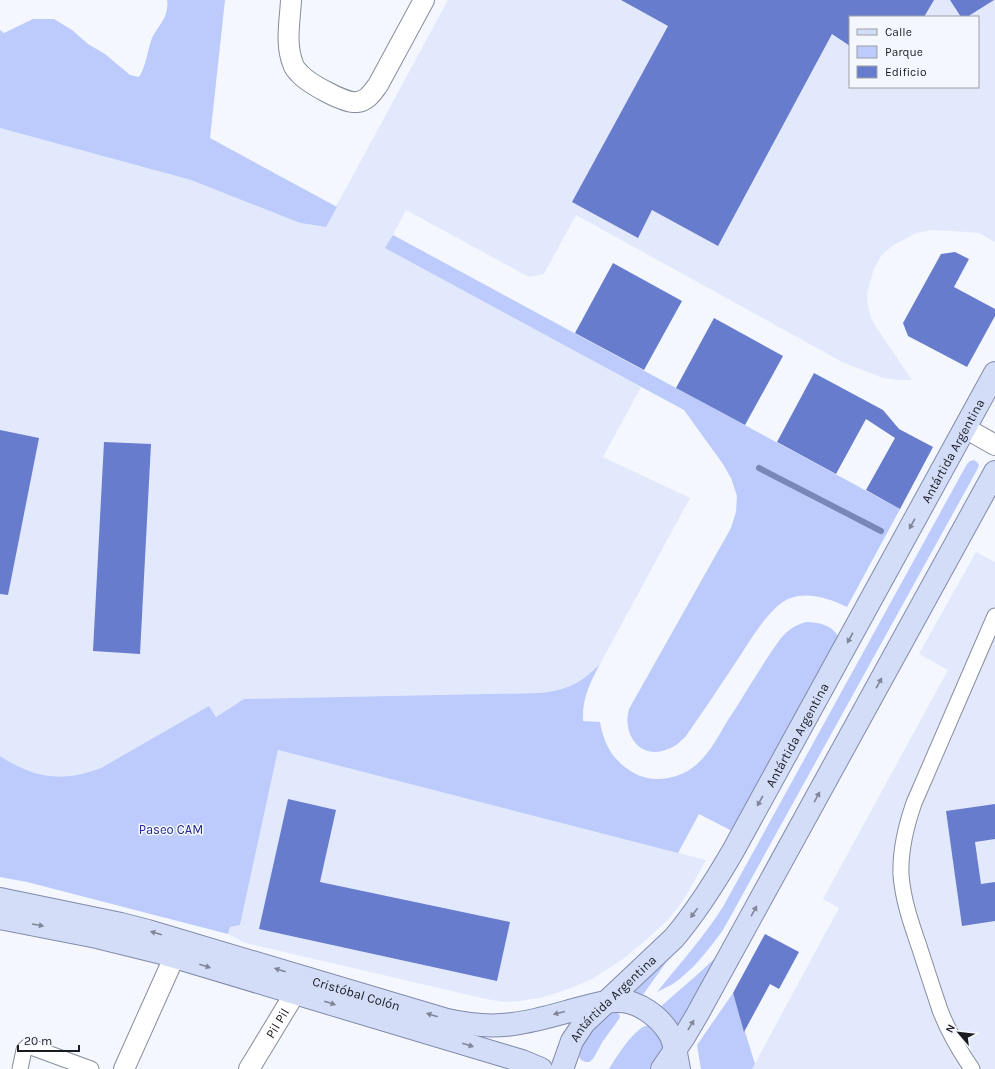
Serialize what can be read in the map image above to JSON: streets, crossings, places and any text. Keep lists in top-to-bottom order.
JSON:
{
  "streets": {
    "main road": ["Antártida Argentina", "Cristóbal Colón"],
    "street": ["Pil Pil"]
  },
  "crossings": [
    ["Antártida Argentina", "Cristóbal Colón"],
    ["Cristóbal Colón", "Pil Pil"]
  ],
  "parks": ["Paseo CAM"],
  "legend": ["Calle", "Parque", "Edificio"],
  "scale_bar": "20 m",
  "north": "top left"
}
